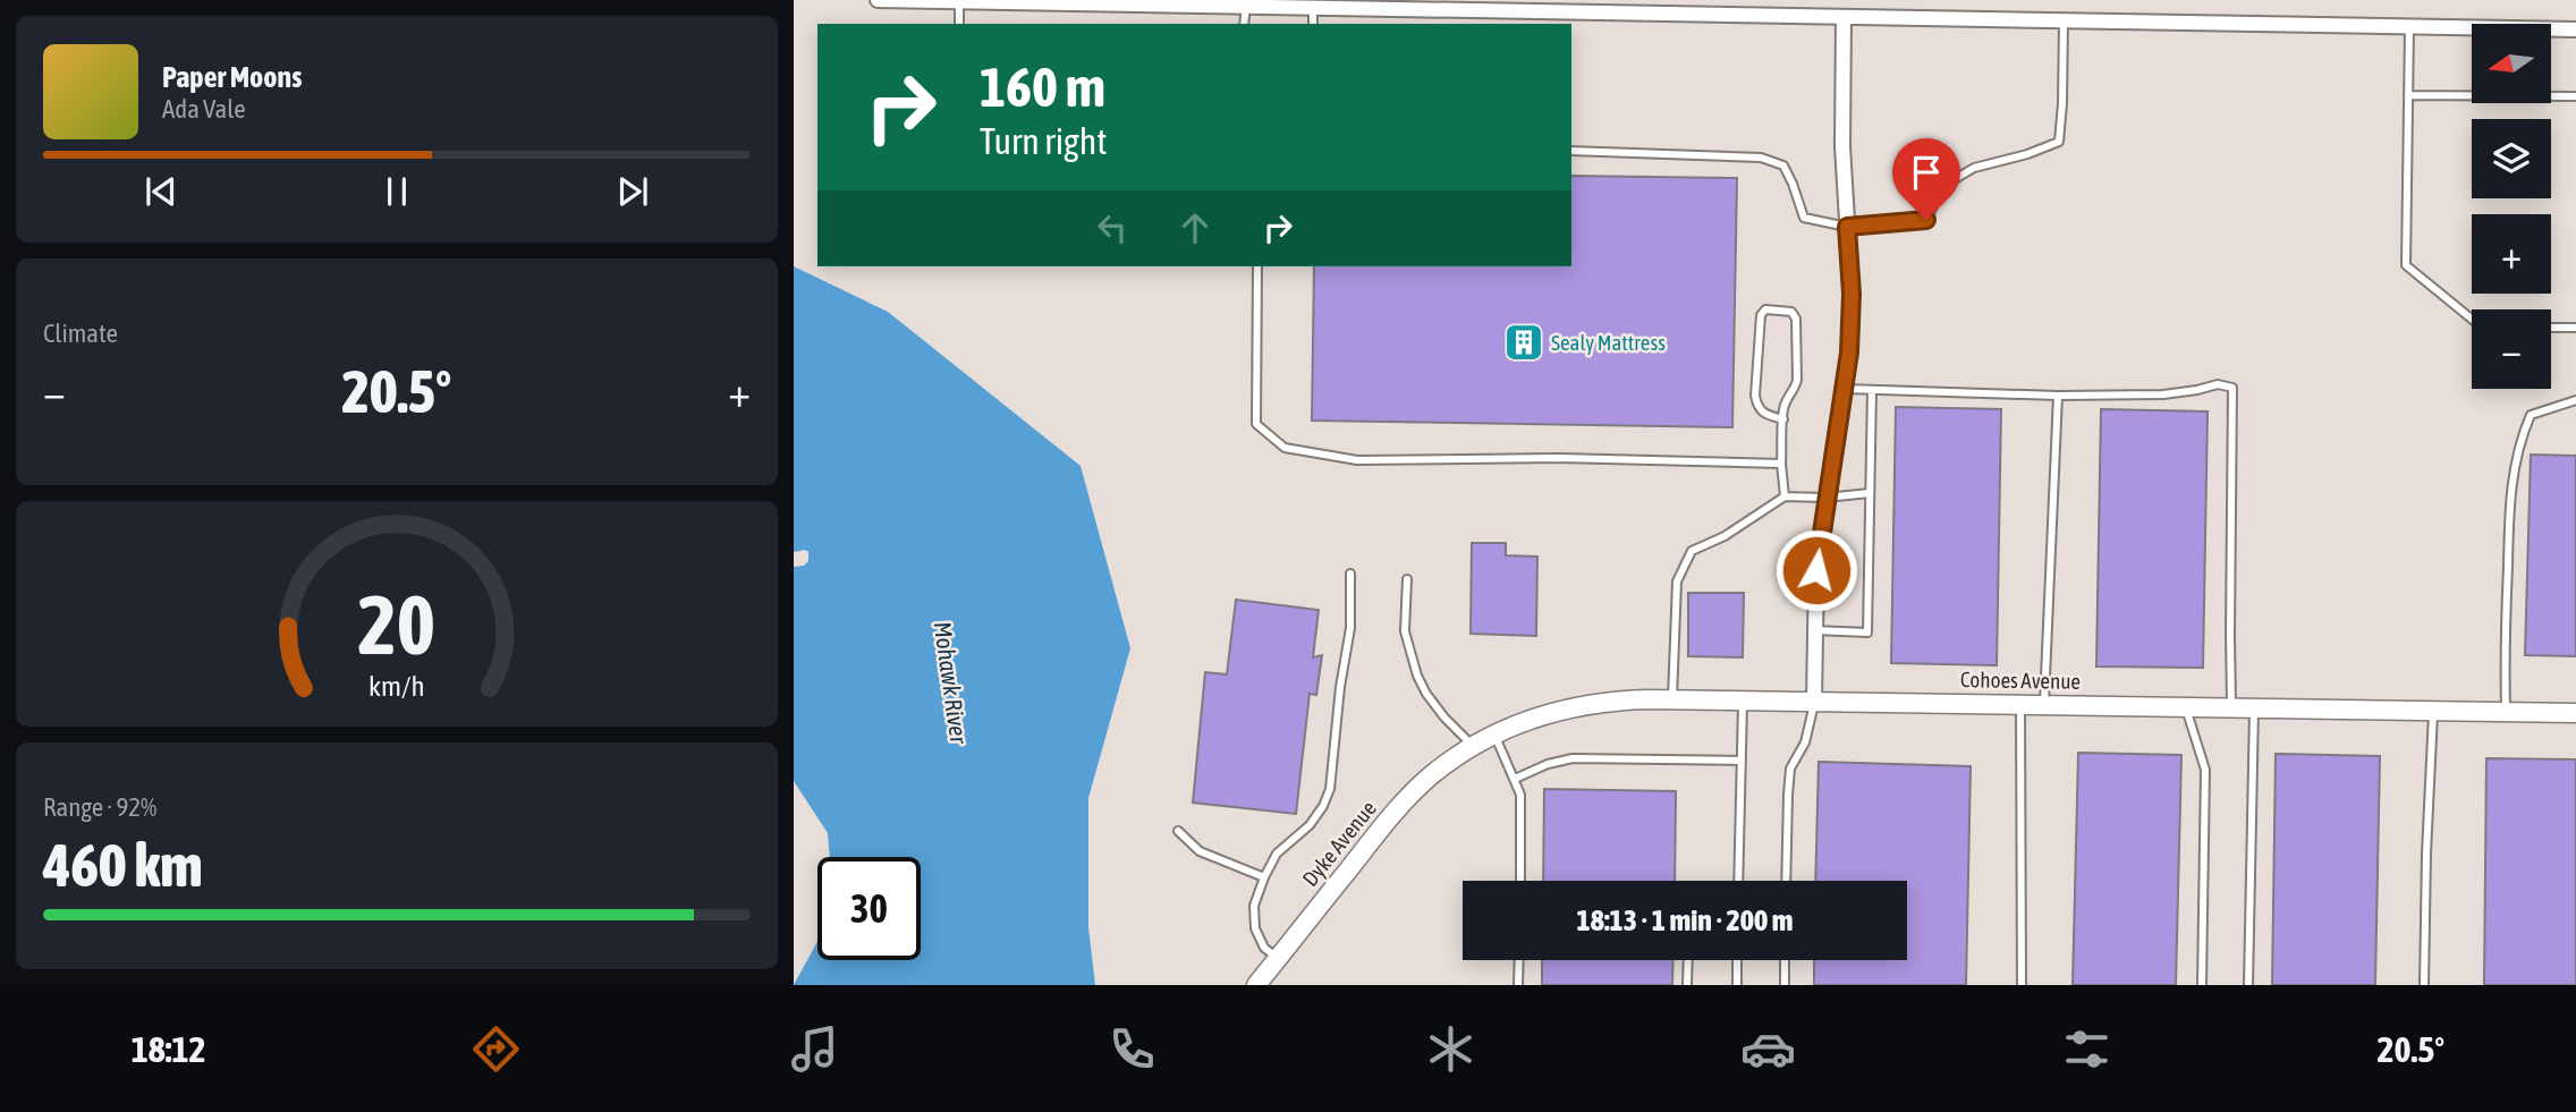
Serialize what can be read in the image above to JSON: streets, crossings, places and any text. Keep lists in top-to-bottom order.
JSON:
{
  "streets": {
    "street": ["Cohoes Avenue", "Dyke Avenue"]
  },
  "crossings": [
    ["Cohoes Avenue", "Dyke Avenue"]
  ],
  "water": ["Mohawk River"],
  "places": {
    "building": ["Sealy Mattress"]
  },
  "north": "left",
  "page": {
    "map_buttons": ["+", "−"],
    "turn": ["160 m", "Turn right"],
    "song": ["Paper Moons", "Ada Vale"],
    "tile": [
      "Climate",
      ["Range · 92%", "460 km"]
    ],
    "heat": ["−", "20.5°", "+"],
    "limit": "30",
    "trip": "18:13 · 1 min · 200 m",
    "tabs": ["18:12", "20.5°"],
    "gauge": ["20", "km/h"]
  }
}
